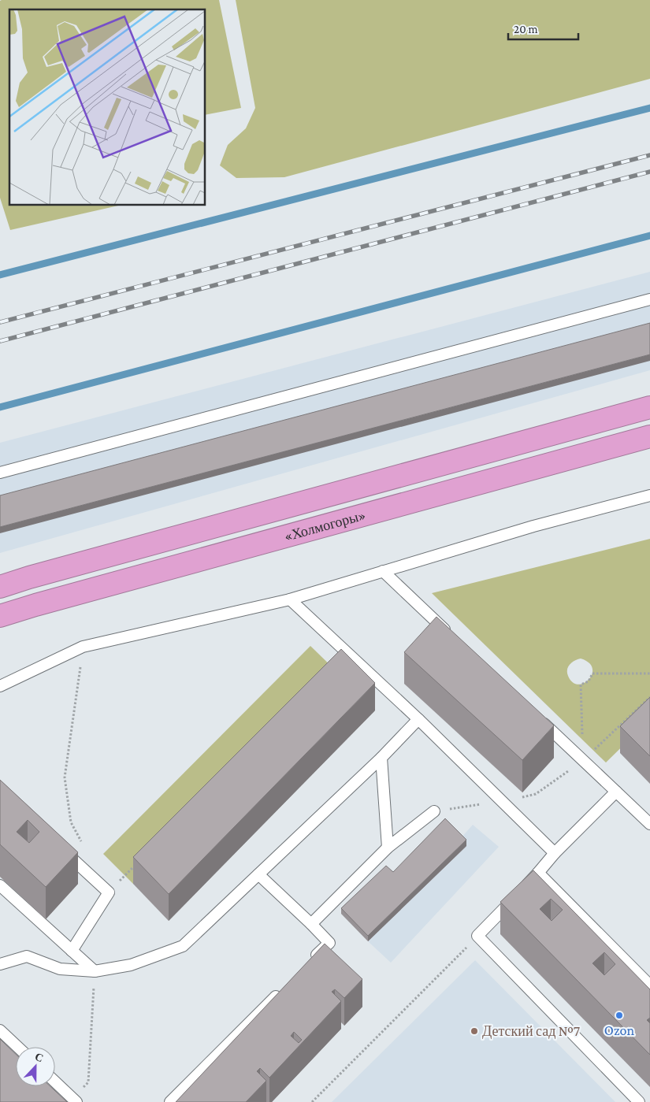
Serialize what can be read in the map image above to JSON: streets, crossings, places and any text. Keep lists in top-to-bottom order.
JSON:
{
  "streets": {
    "highway": ["«Холмогоры»"]
  },
  "places": ["Ozon", "Детский сад №7"],
  "scale_bar": "20 m",
  "north": "top"
}
